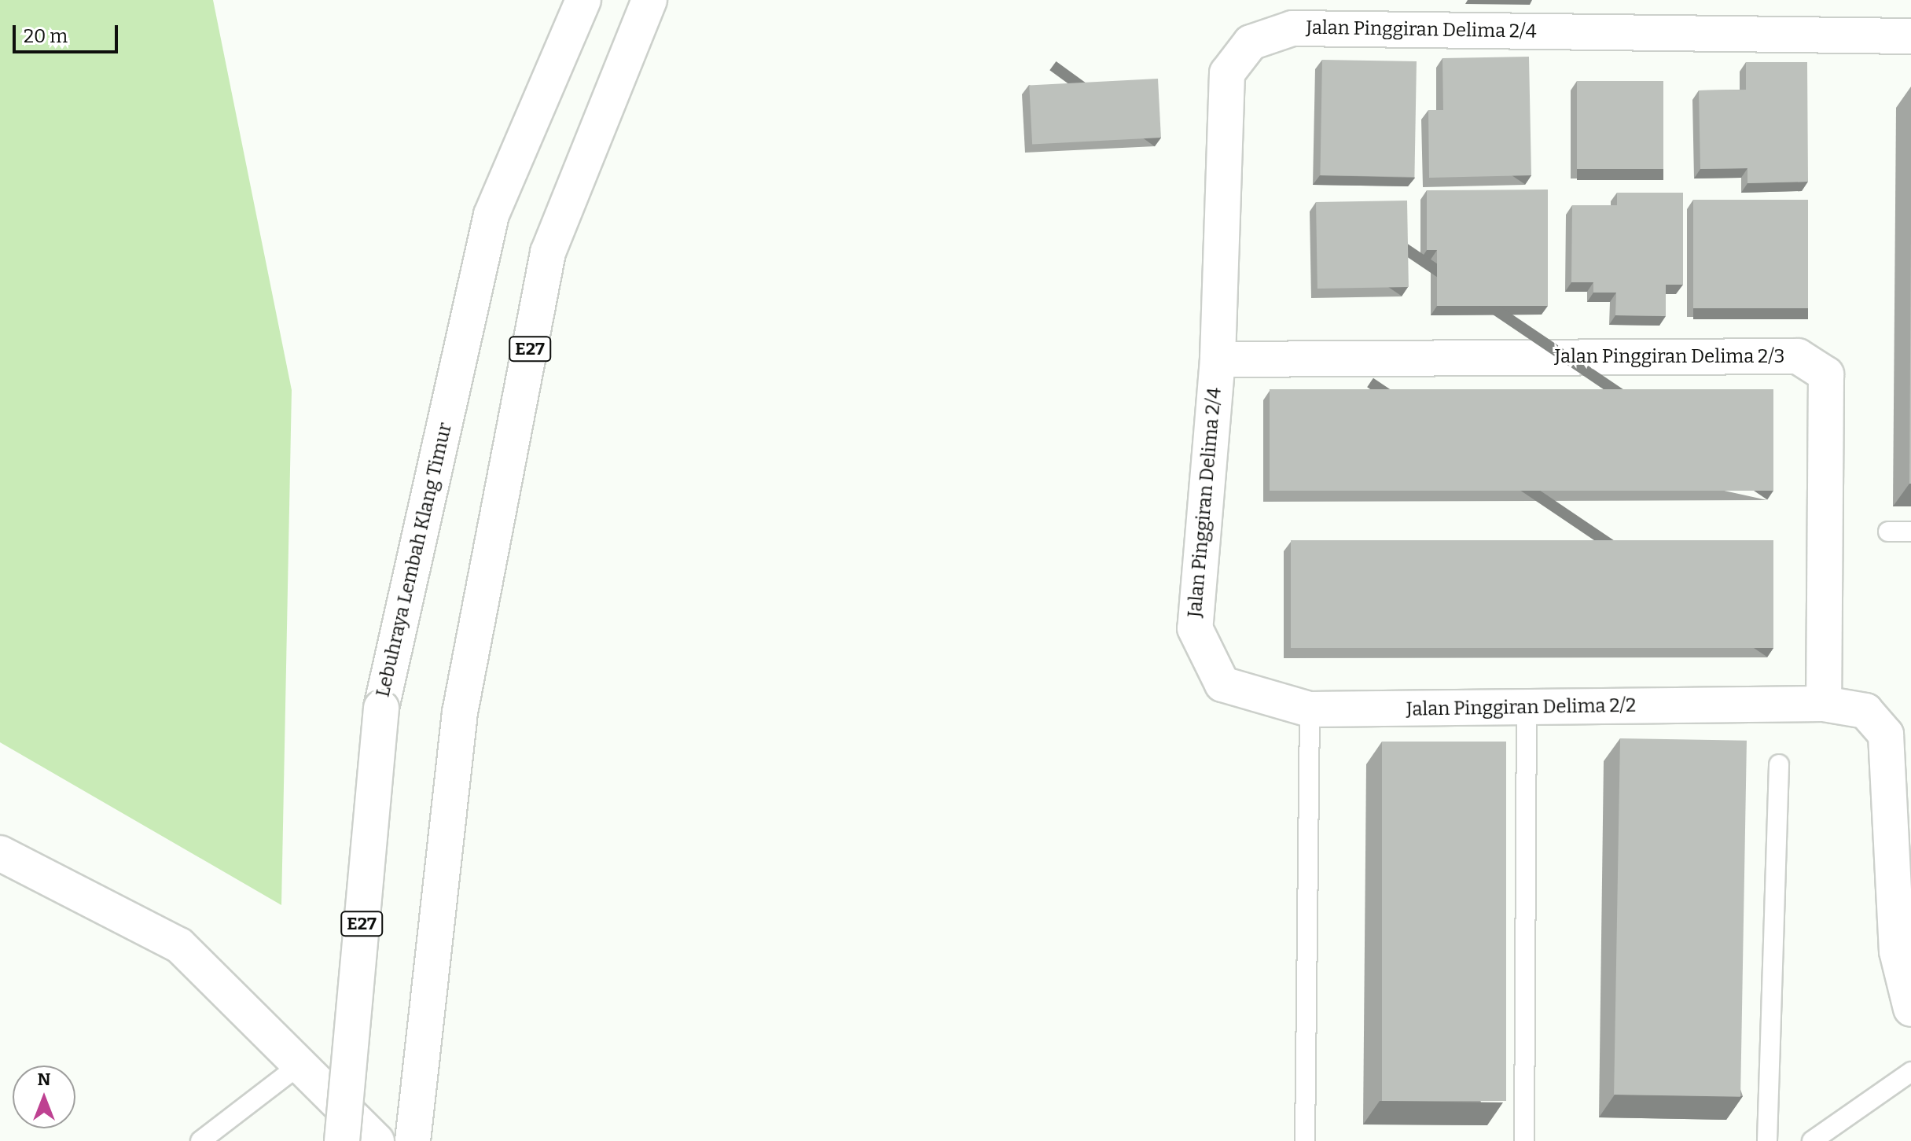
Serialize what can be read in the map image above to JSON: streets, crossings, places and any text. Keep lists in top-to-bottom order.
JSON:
{
  "streets": {
    "main road": [
      "Jalan Pinggiran Delima 2/4",
      "E27",
      "Jalan Pinggiran Delima 2/3",
      "Lebuhraya Lembah Klang Timur",
      "Jalan Pinggiran Delima 2/2"
    ]
  },
  "crossings": [
    ["Jalan Pinggiran Delima 2/4", "Jalan Pinggiran Delima 2/3"],
    ["Jalan Pinggiran Delima 2/4", "Jalan Pinggiran Delima 2/2"],
    ["Jalan Pinggiran Delima 2/3", "Jalan Pinggiran Delima 2/2"]
  ],
  "scale_bar": "20 m",
  "north": "top"
}
